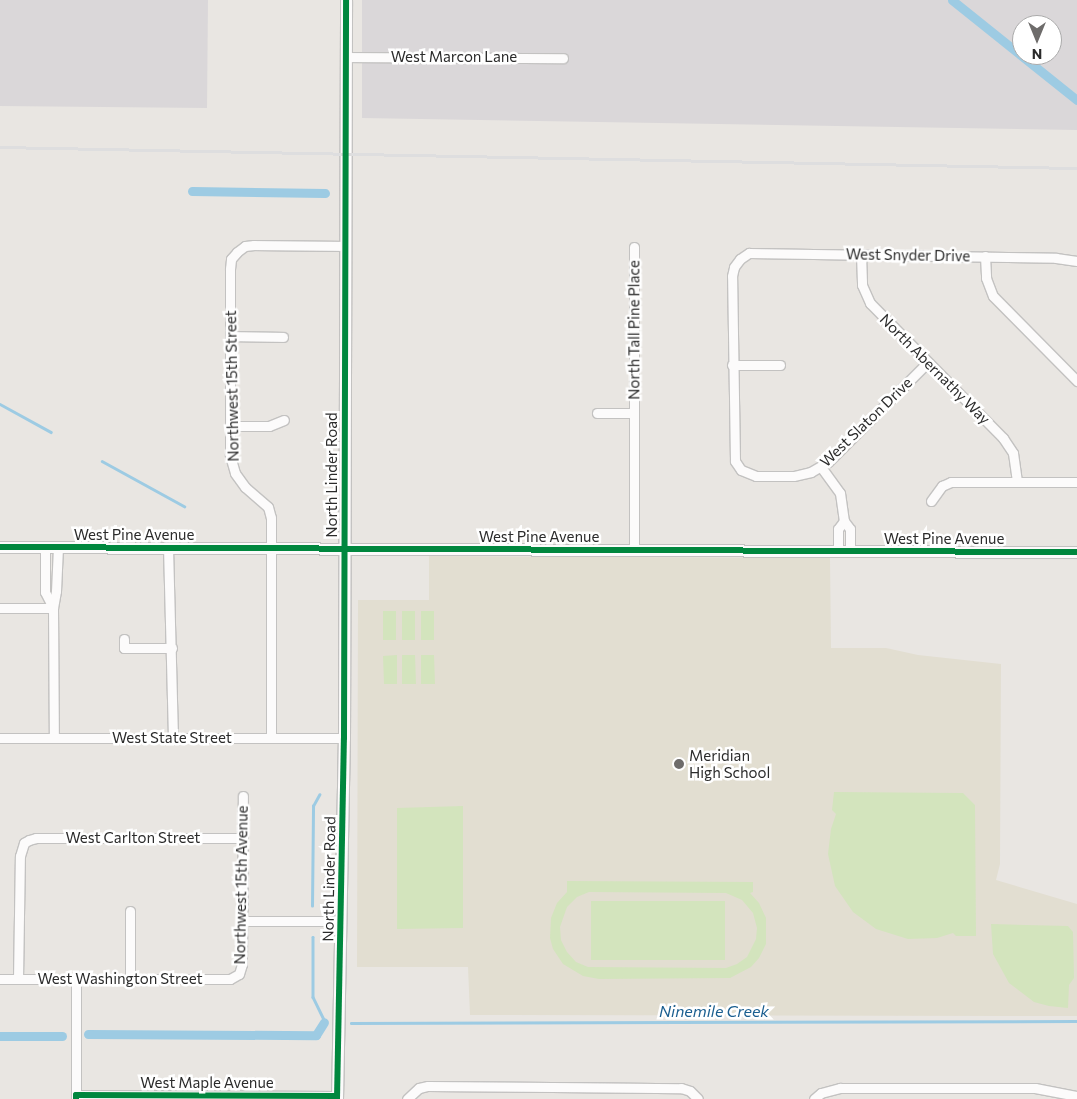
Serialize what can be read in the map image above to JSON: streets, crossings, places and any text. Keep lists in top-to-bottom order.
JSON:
{
  "streets": {
    "main road": ["North Linder Road", "West Pine Avenue"],
    "street": [
      "West Marcon Lane",
      "West Snyder Drive",
      "North Tall Pine Place",
      "North Abernathy Way",
      "Northwest 15th Street",
      "West Slaton Drive",
      "West State Street",
      "West Carlton Street",
      "Northwest 15th Avenue",
      "West Washington Street",
      "West Maple Avenue"
    ]
  },
  "crossings": [
    ["West Marcon Lane", "North Linder Road"],
    ["West Snyder Drive", "North Abernathy Way"],
    ["West Snyder Drive", "West Slaton Drive"],
    ["North Tall Pine Place", "West Pine Avenue"],
    ["North Abernathy Way", "West Slaton Drive"],
    ["Northwest 15th Street", "North Linder Road"],
    ["Northwest 15th Street", "West Pine Avenue"],
    ["Northwest 15th Street", "West State Street"],
    ["North Linder Road", "West Pine Avenue"],
    ["North Linder Road", "West State Street"],
    ["North Linder Road", "West Maple Avenue"],
    ["West Carlton Street", "Northwest 15th Avenue"],
    ["West Carlton Street", "West Washington Street"],
    ["Northwest 15th Avenue", "West Washington Street"]
  ],
  "water": ["Ninemile Creek"],
  "places": ["Meridian High School"],
  "north": "bottom"
}
